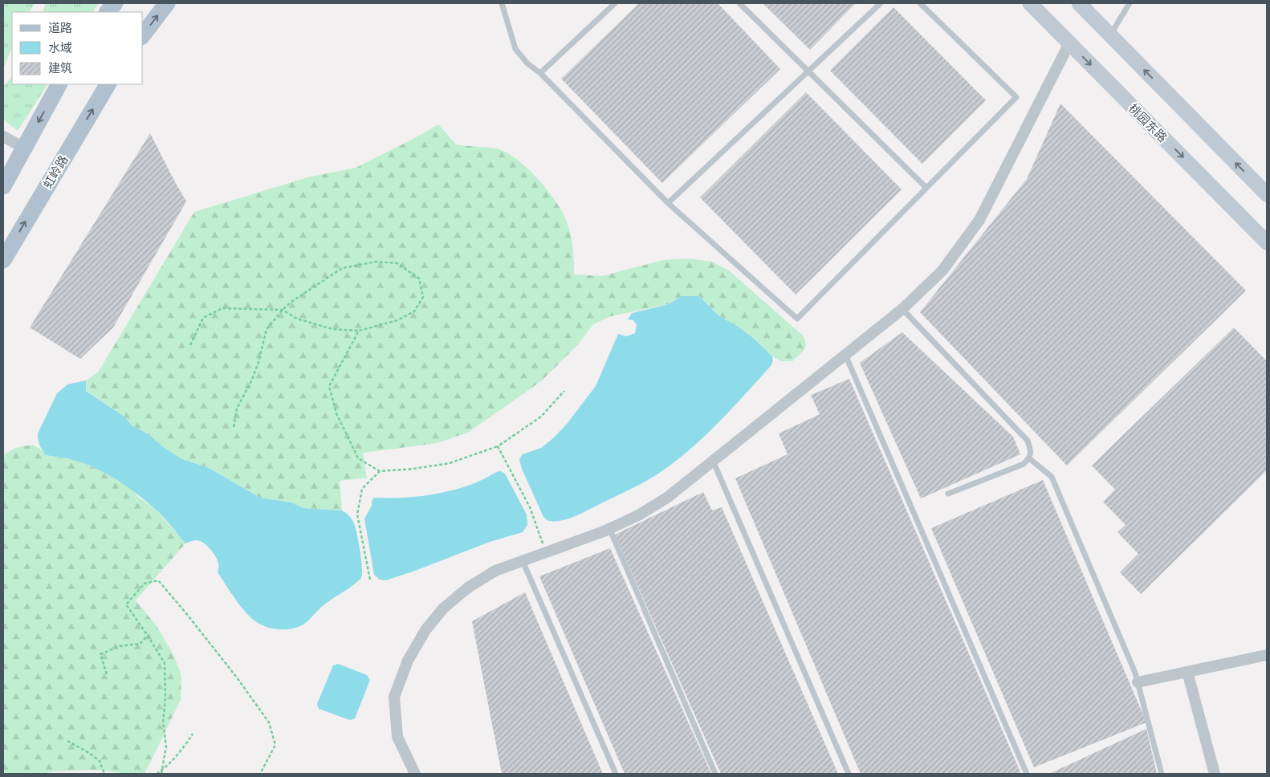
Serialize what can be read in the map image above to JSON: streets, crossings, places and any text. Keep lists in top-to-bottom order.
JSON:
{
  "streets": {
    "main road": ["桃园东路", "虹岭路"]
  },
  "legend": ["道路", "水域", "建筑"]
}
